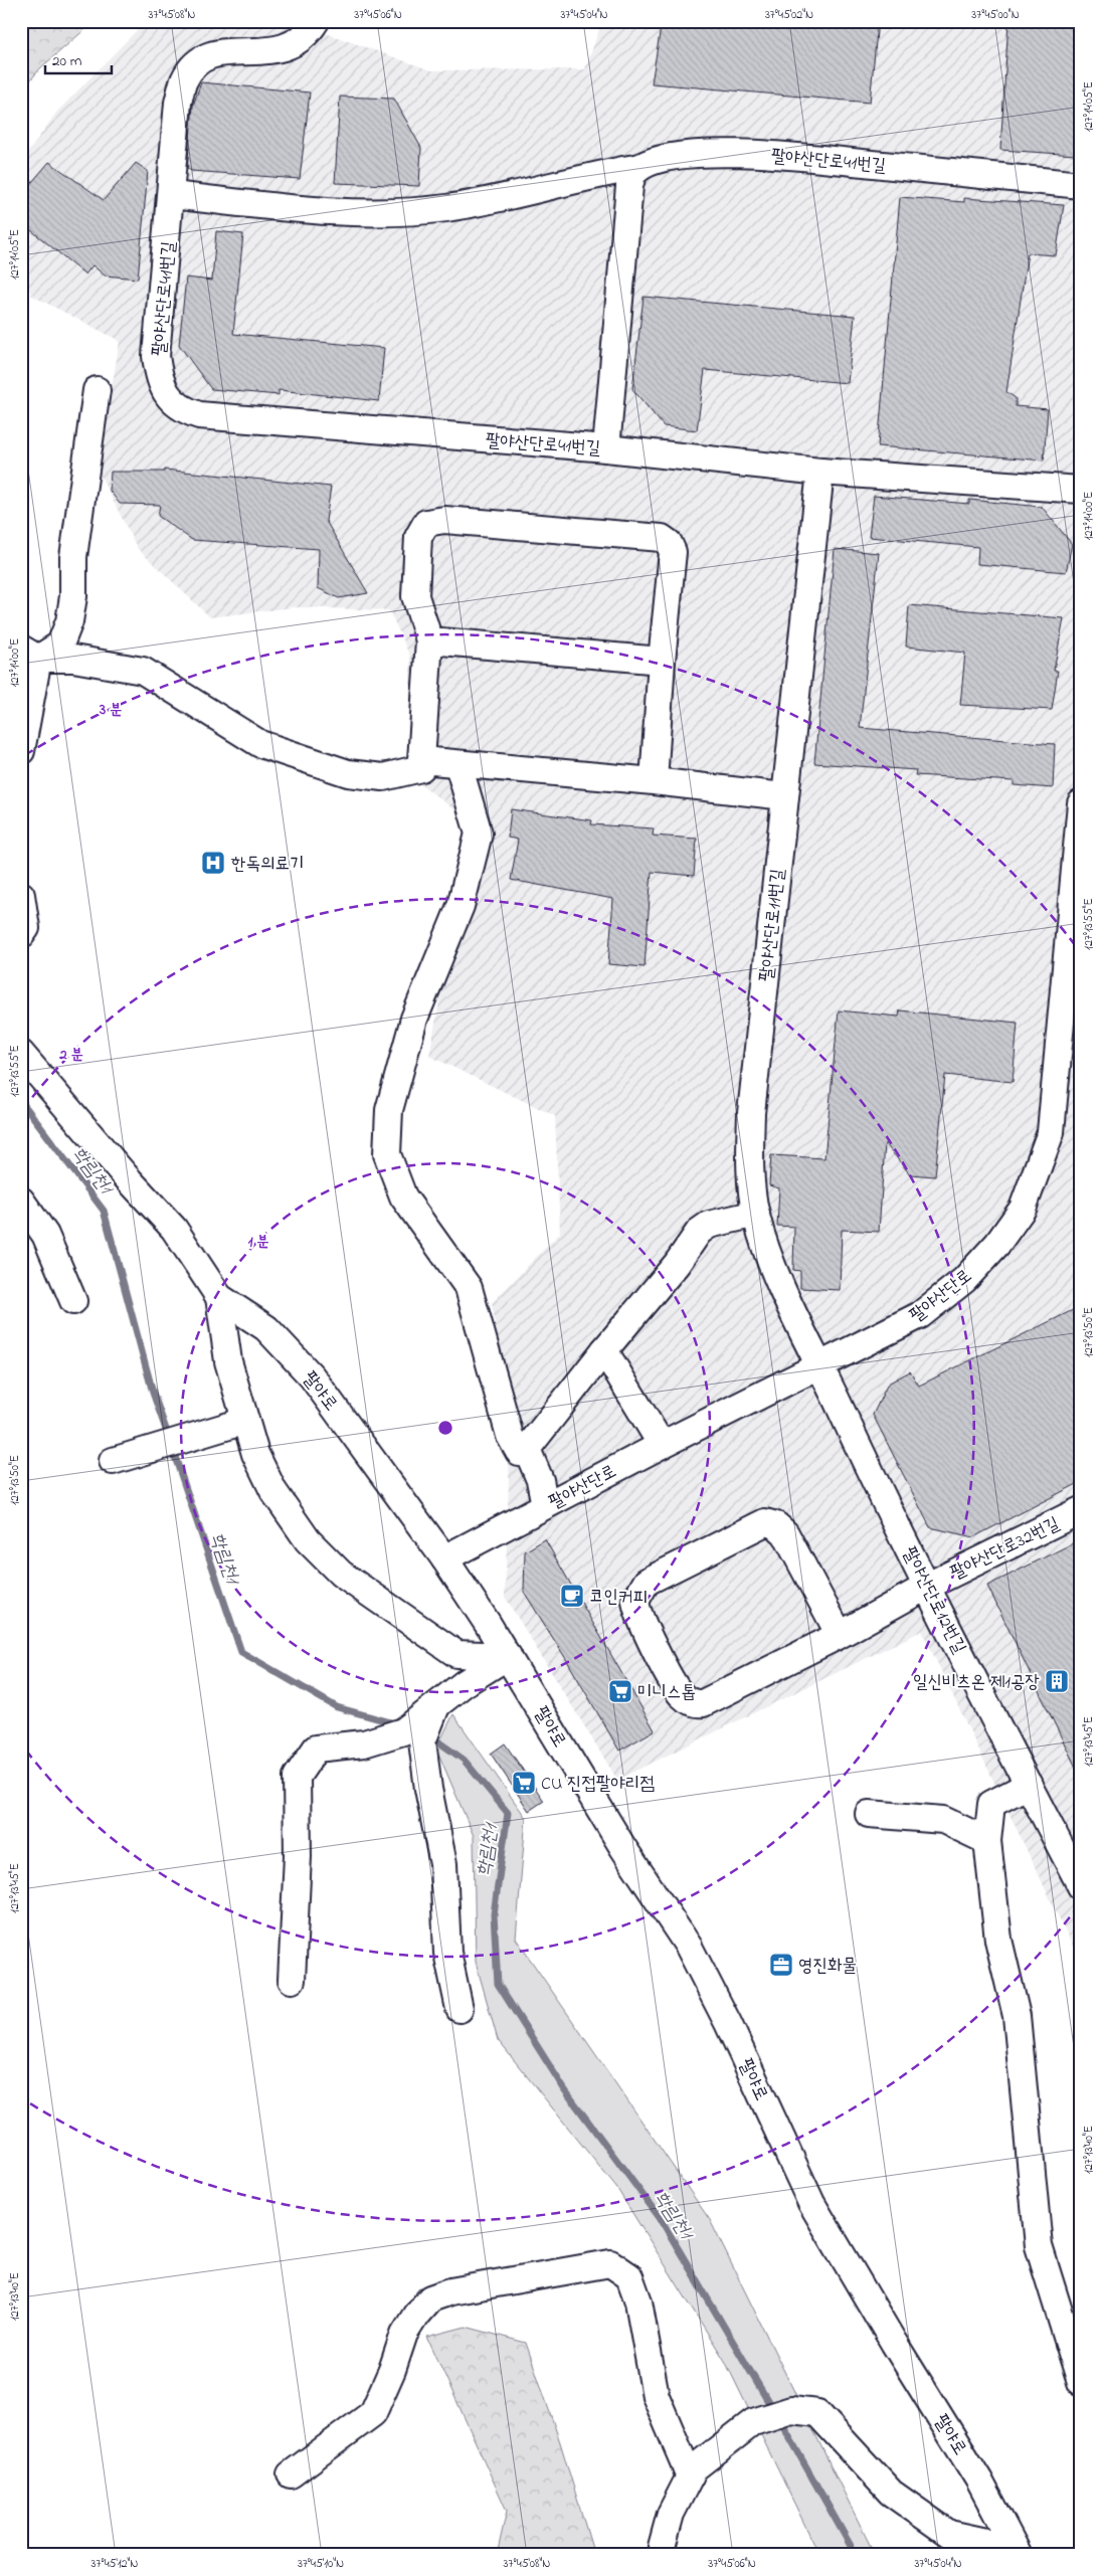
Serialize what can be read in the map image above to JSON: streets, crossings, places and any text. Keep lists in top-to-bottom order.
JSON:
{
  "streets": {
    "street": [
      "팔야산단로41번길",
      "팔야산단로11번길",
      "팔야산단로",
      "팔야로",
      "팔야산단로32번길",
      "팔야산단로12번길"
    ]
  },
  "crossings": [
    ["팔야산단로41번길", "팔야산단로11번길"],
    ["팔야산단로11번길", "팔야산단로"],
    ["팔야산단로11번길", "팔야산단로12번길"],
    ["팔야산단로", "팔야로"],
    ["팔야산단로", "팔야산단로12번길"],
    ["팔야산단로32번길", "팔야산단로12번길"]
  ],
  "water": ["학림천1"],
  "places": {
    "hospital": ["한독의료기"],
    "cafe": ["코인커피"],
    "building": ["일신비츠온 제1공장"],
    "supermarket": ["미니스톱", "CU 진접팔야리점"],
    "office": ["영진화물"]
  },
  "scale_bar": "20 m",
  "coordinates": [
    "37°45'08\"N",
    "37°45'06\"N",
    "37°45'04\"N",
    "37°45'02\"N",
    "37°45'00\"N",
    "127°14'05\"E",
    "127°14'00\"E",
    "127°13'55\"E",
    "127°13'50\"E",
    "127°13'45\"E",
    "127°13'40\"E",
    "37°45'12\"N",
    "37°45'10\"N"
  ],
  "rings": ["3 분", "2 분", "1 분"]
}
